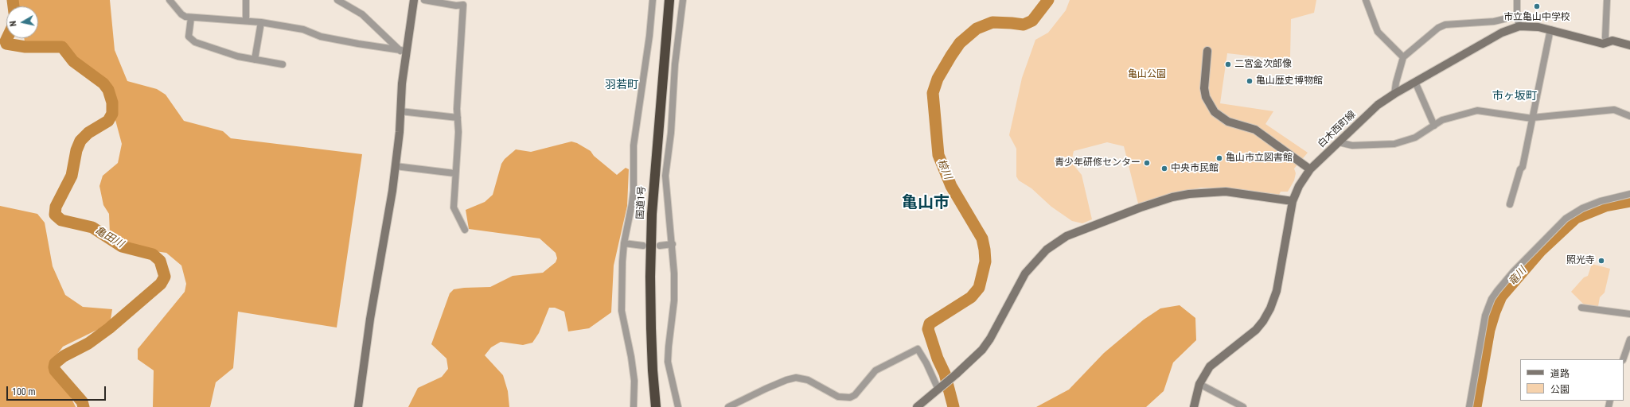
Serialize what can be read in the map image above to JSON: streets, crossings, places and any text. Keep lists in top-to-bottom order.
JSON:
{
  "streets": {
    "highway": ["国道1号"],
    "street": ["白木西町線"]
  },
  "districts": ["羽若町", "市ヶ坂町", "亀山市"],
  "water": ["椋川", "亀田川", "竜川"],
  "parks": ["亀山公園"],
  "places": [
    "市立亀山中学校",
    "二宮金次郎像",
    "亀山歴史博物館",
    "亀山市立図書館",
    "青少年研修センター",
    "中央市民館",
    "照光寺"
  ],
  "legend": ["道路", "公園"],
  "scale_bar": "100 m",
  "north": "left"
}
